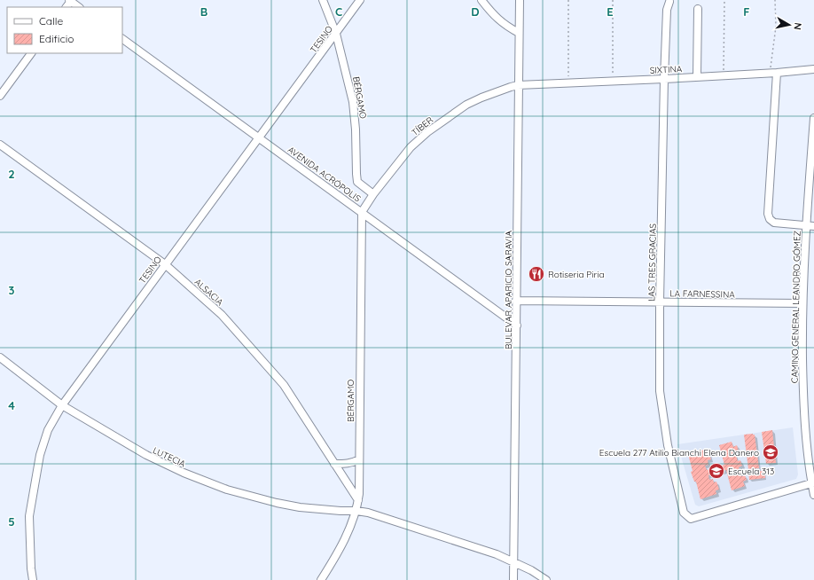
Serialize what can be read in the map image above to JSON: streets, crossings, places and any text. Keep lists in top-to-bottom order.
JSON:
{
  "streets": {
    "street": [
      "TESINO",
      "SIXTINA",
      "BÉRGAMO",
      "TÍBER",
      "AVENIDA ACRÓPOLIS",
      "LAS TRES GRACIAS",
      "BULEVAR APARICIO SARAVIA",
      "ALSACIA",
      "LA FARNESSINA",
      "CAMINO GENERAL LEANDRO GÓMEZ",
      "LUTECIA"
    ]
  },
  "crossings": [
    ["TESINO", "BÉRGAMO"],
    ["TESINO", "AVENIDA ACRÓPOLIS"],
    ["TESINO", "ALSACIA"],
    ["TESINO", "LUTECIA"],
    ["SIXTINA", "TÍBER"],
    ["SIXTINA", "LAS TRES GRACIAS"],
    ["SIXTINA", "BULEVAR APARICIO SARAVIA"],
    ["BÉRGAMO", "TÍBER"],
    ["BÉRGAMO", "AVENIDA ACRÓPOLIS"],
    ["BÉRGAMO", "ALSACIA"],
    ["BÉRGAMO", "LUTECIA"],
    ["TÍBER", "AVENIDA ACRÓPOLIS"],
    ["TÍBER", "BULEVAR APARICIO SARAVIA"],
    ["AVENIDA ACRÓPOLIS", "BULEVAR APARICIO SARAVIA"],
    ["LAS TRES GRACIAS", "LA FARNESSINA"],
    ["LAS TRES GRACIAS", "CAMINO GENERAL LEANDRO GÓMEZ"],
    ["BULEVAR APARICIO SARAVIA", "LA FARNESSINA"],
    ["LA FARNESSINA", "CAMINO GENERAL LEANDRO GÓMEZ"]
  ],
  "places": {
    "restaurant": ["Rotiseria Piria"],
    "school or university": ["Escuela 277 Atilio Bianchi Elena Danero", "Escuela 313"]
  },
  "legend": ["Calle", "Edificio"],
  "north": "right",
  "grid": {
    "columns": [
      "B",
      "C",
      "D",
      "E",
      "F"
    ],
    "rows": [
      "2",
      "3",
      "4",
      "5"
    ]
  }
}
